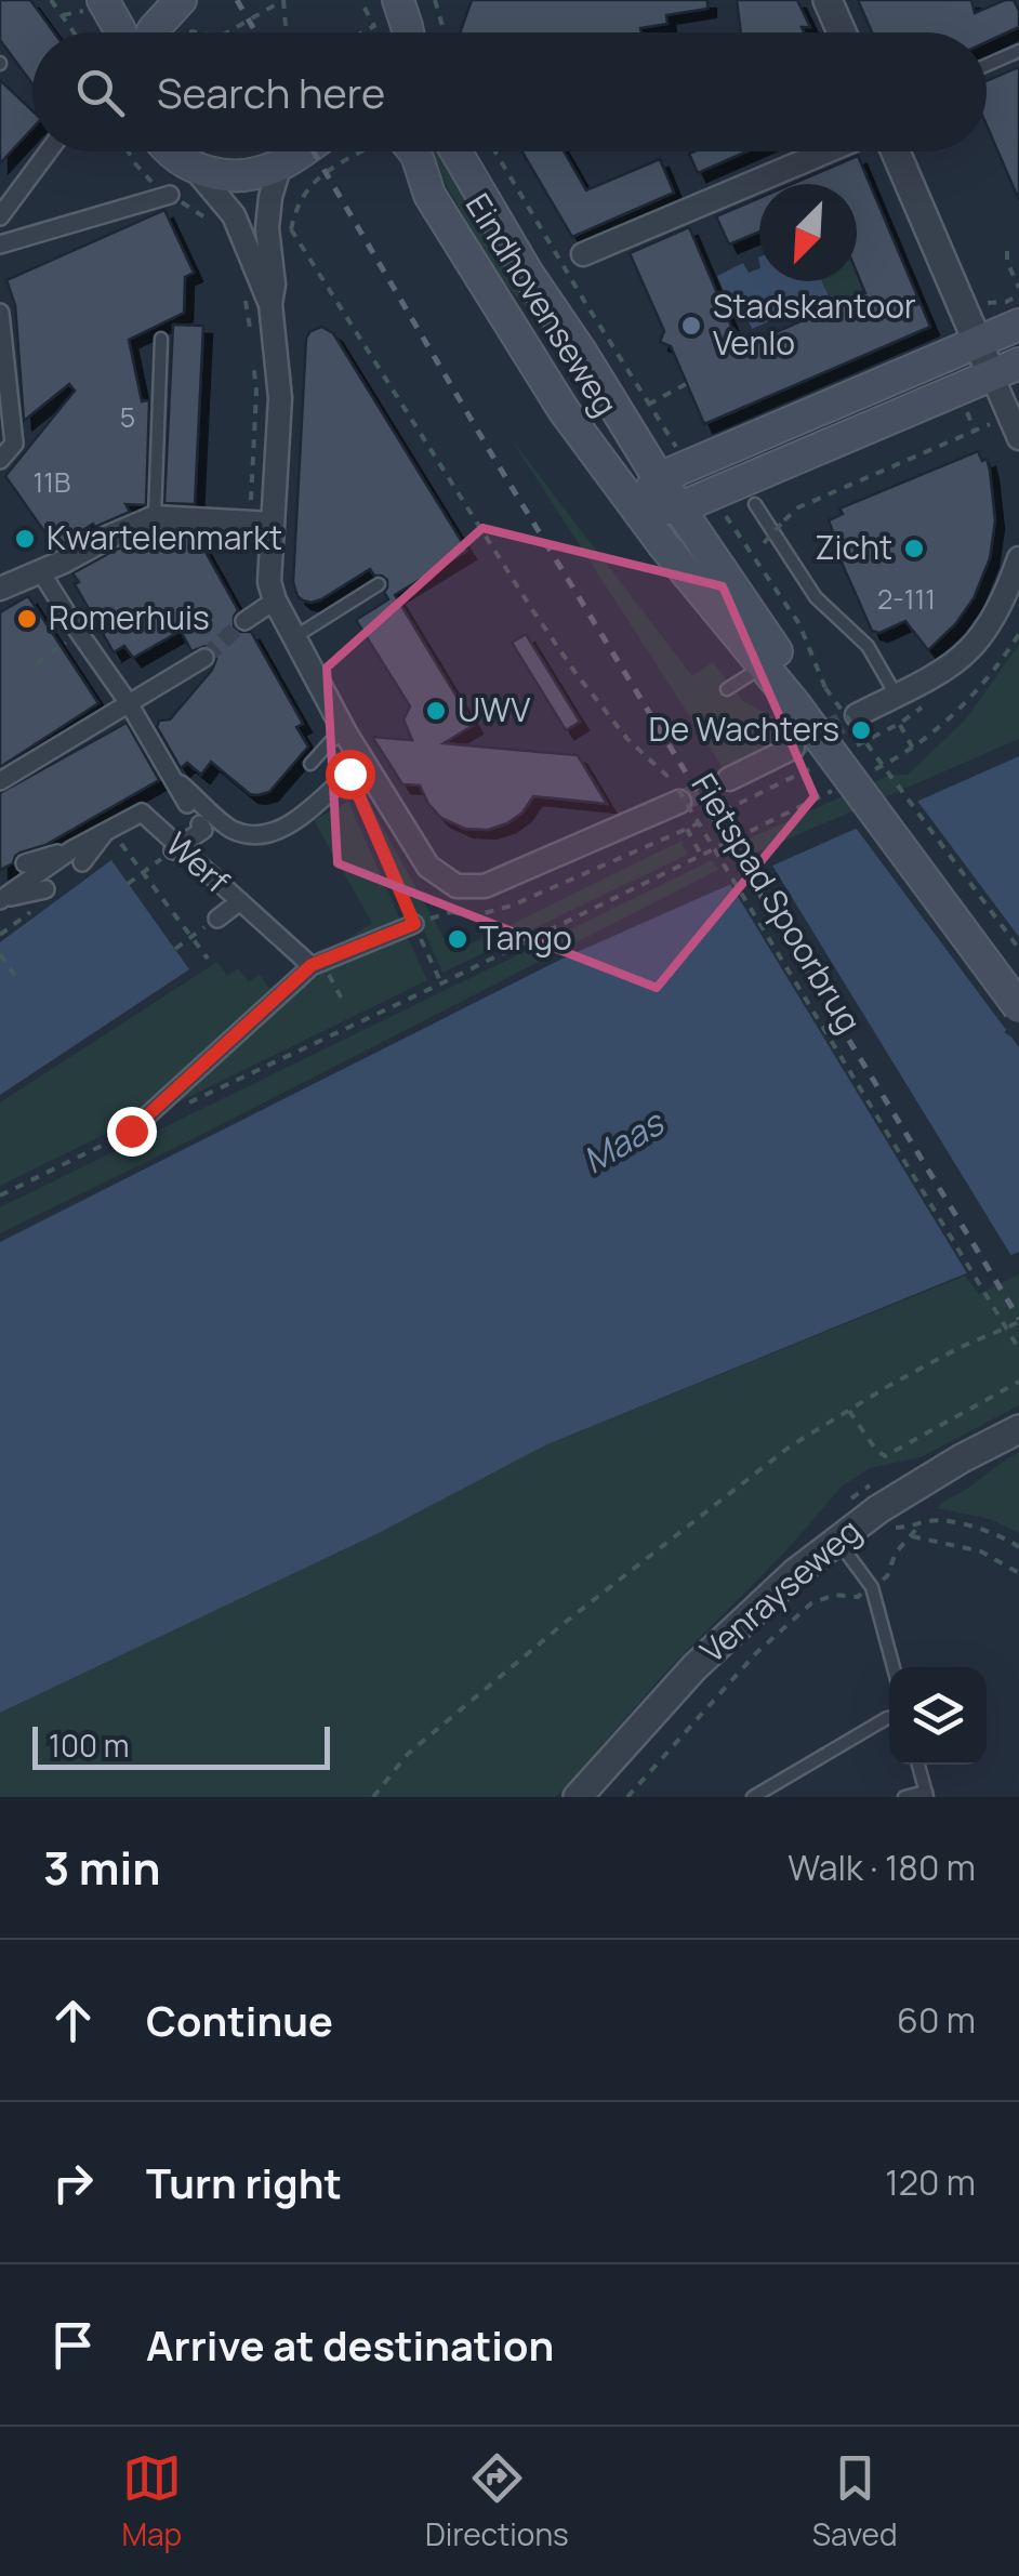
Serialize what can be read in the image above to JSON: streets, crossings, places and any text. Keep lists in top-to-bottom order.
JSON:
{
  "streets": {
    "main road": ["Eindhovenseweg"],
    "street": ["Werf", "Venrayseweg"],
    "path": ["Fietspad Spoorbrug"]
  },
  "water": ["Maas"],
  "places": [
    "Stadskantoor Venlo",
    "Kwartelenmarkt",
    "Zicht",
    "Romerhuis",
    "UWV",
    "De Wachters",
    "Tango"
  ],
  "house_numbers": ["5", "11B", "2-111"],
  "scale_bar": "100 m",
  "north": "bottom left",
  "page": {
    "search": "Search here",
    "scale": "100 m",
    "heading": ["3 min", "Walk · 180 m"],
    "list": [
      ["Continue", "60 m"],
      ["Turn right", "120 m"],
      "Arrive at destination"
    ],
    "nav": ["Map", "Directions", "Saved"]
  }
}
